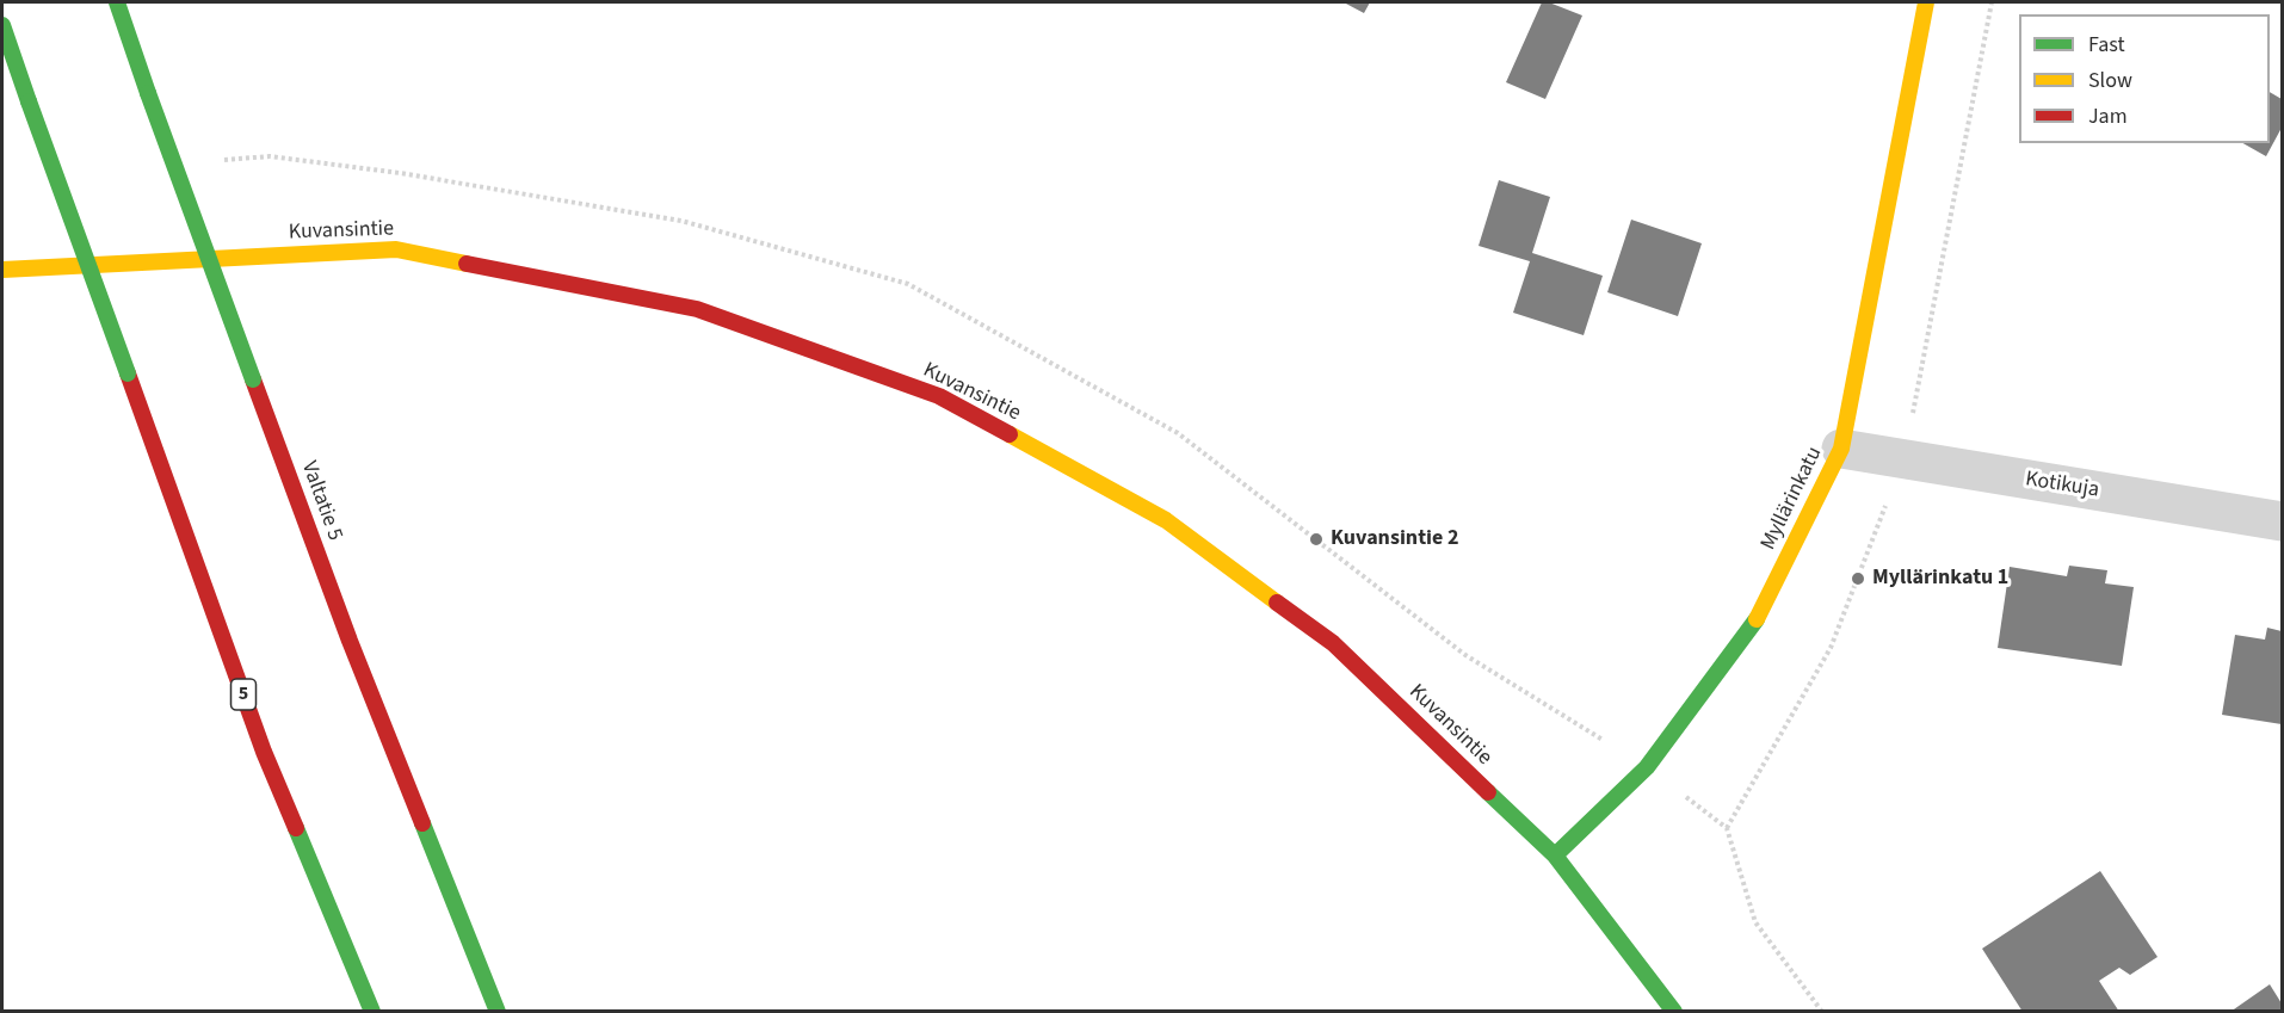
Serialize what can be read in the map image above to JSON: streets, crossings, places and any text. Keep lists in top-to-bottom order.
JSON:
{
  "streets": {
    "main road": [
      "Kuvansintie",
      "Myllärinkatu",
      "Valtatie 5",
      "5"
    ],
    "street": ["Kotikuja"]
  },
  "crossings": [
    ["Kuvansintie", "Myllärinkatu"],
    ["Kotikuja", "Myllärinkatu"]
  ],
  "places": ["Kuvansintie 2", "Myllärinkatu 1"],
  "legend": ["Fast", "Slow", "Jam"]
}
